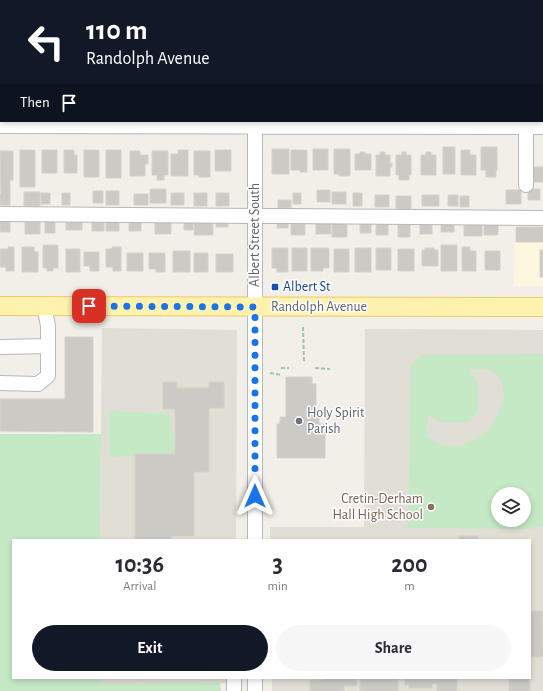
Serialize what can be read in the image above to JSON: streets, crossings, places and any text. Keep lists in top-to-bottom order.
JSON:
{
  "streets": {
    "main road": ["Randolph Avenue"],
    "street": ["Albert Street South"]
  },
  "crossings": [
    ["Albert Street South", "Randolph Avenue"]
  ],
  "places": {
    "transit": ["Albert St"],
    "other": ["Holy Spirit Parish", "Cretin-Derham Hall High School"]
  },
  "page": {
    "turn": ["110 m", "Randolph Avenue"],
    "then": "Then",
    "eta": [
      "10:36",
      "Arrival",
      "3",
      "min",
      "200",
      "m"
    ],
    "buttons": ["Exit", "Share"]
  }
}
